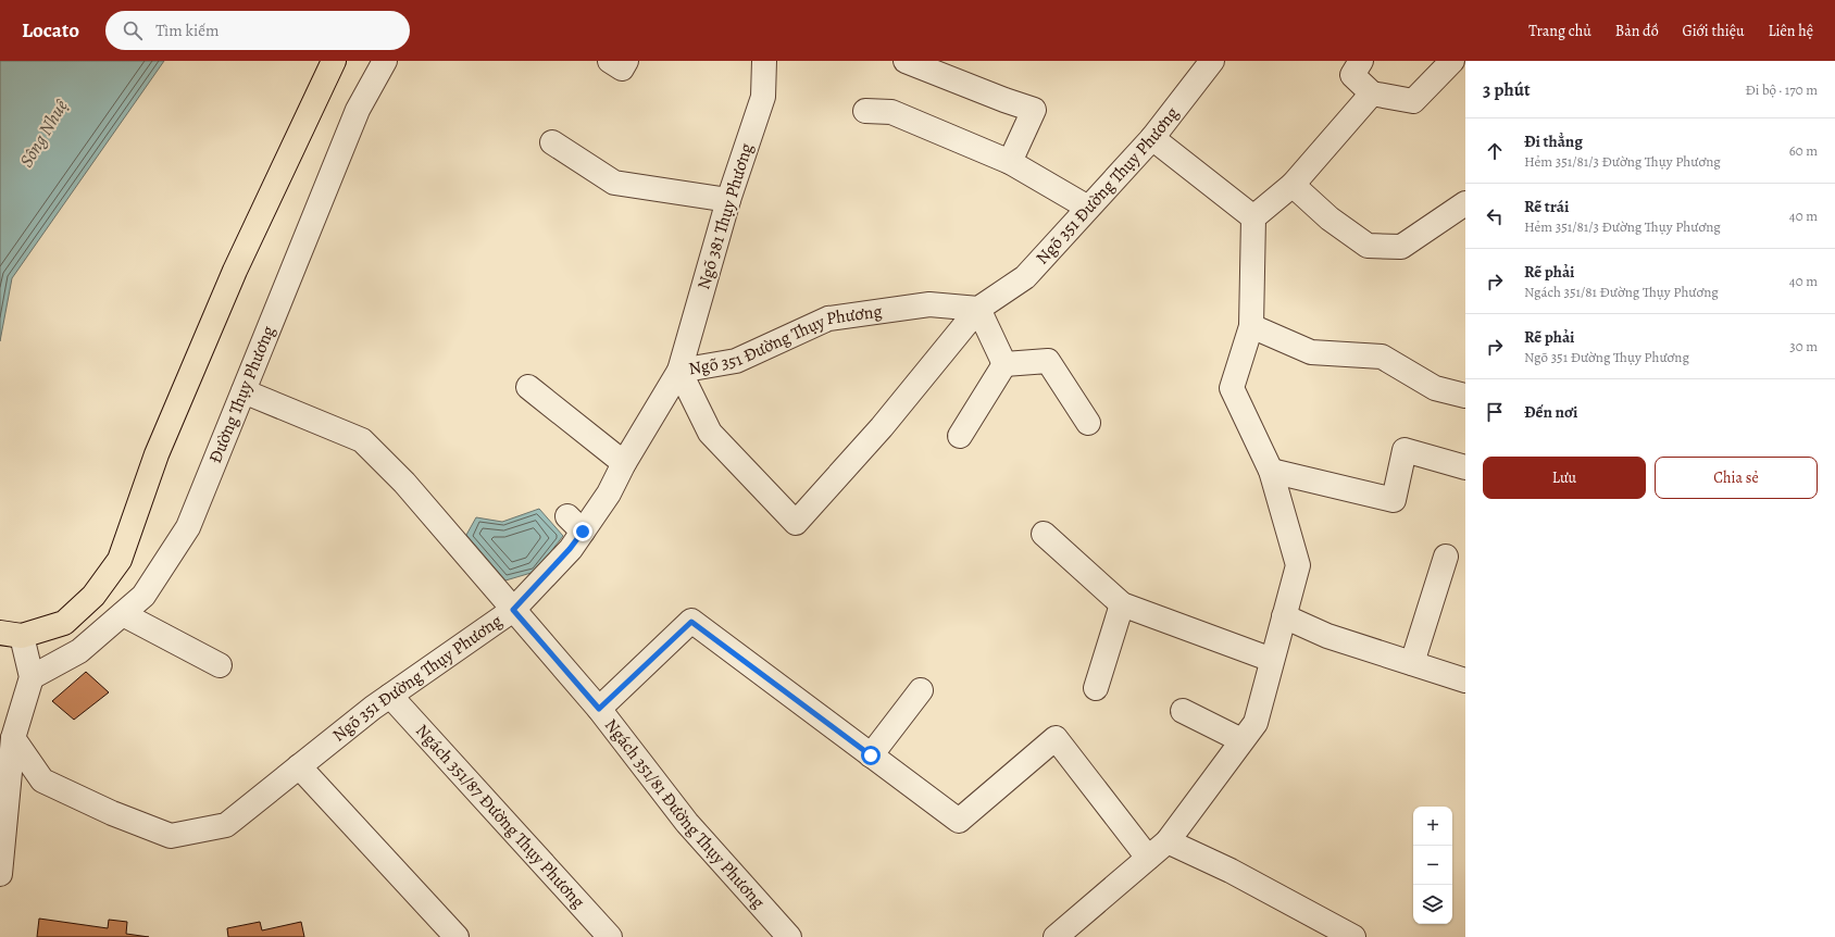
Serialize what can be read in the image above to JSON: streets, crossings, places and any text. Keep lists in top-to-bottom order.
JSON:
{
  "streets": {
    "street": [
      "Ngõ 351 Đường Thụy Phương",
      "Ngõ 381 Thụy Phương",
      "Đường Thụy Phương",
      "Ngách 351/81 Đường Thụy Phương",
      "Ngách 351/87 Đường Thụy Phương"
    ]
  },
  "crossings": [
    ["Ngõ 351 Đường Thụy Phương", "Ngõ 381 Thụy Phương"],
    ["Ngõ 351 Đường Thụy Phương", "Ngách 351/81 Đường Thụy Phương"],
    ["Ngõ 351 Đường Thụy Phương", "Ngách 351/87 Đường Thụy Phương"],
    ["Đường Thụy Phương", "Ngách 351/81 Đường Thụy Phương"]
  ],
  "water": ["Sông Nhuệ"],
  "page": {
    "header": "Locato",
    "search": "Tìm kiếm",
    "nav": [
      "Trang chủ",
      "Bản đồ",
      "Giới thiệu",
      "Liên hệ"
    ],
    "heading": ["3 phút", "Đi bộ · 170 m"],
    "list": [
      ["Đi thẳng", "Hẻm 351/81/3 Đường Thụy Phương", "60 m"],
      ["Rẽ trái", "Hẻm 351/81/3 Đường Thụy Phương", "40 m"],
      ["Rẽ phải", "Ngách 351/81 Đường Thụy Phương", "40 m"],
      ["Rẽ phải", "Ngõ 351 Đường Thụy Phương", "30 m"],
      "Đến nơi"
    ],
    "buttons": ["Lưu", "Chia sẻ"],
    "map_buttons": ["+", "−"]
  }
}
